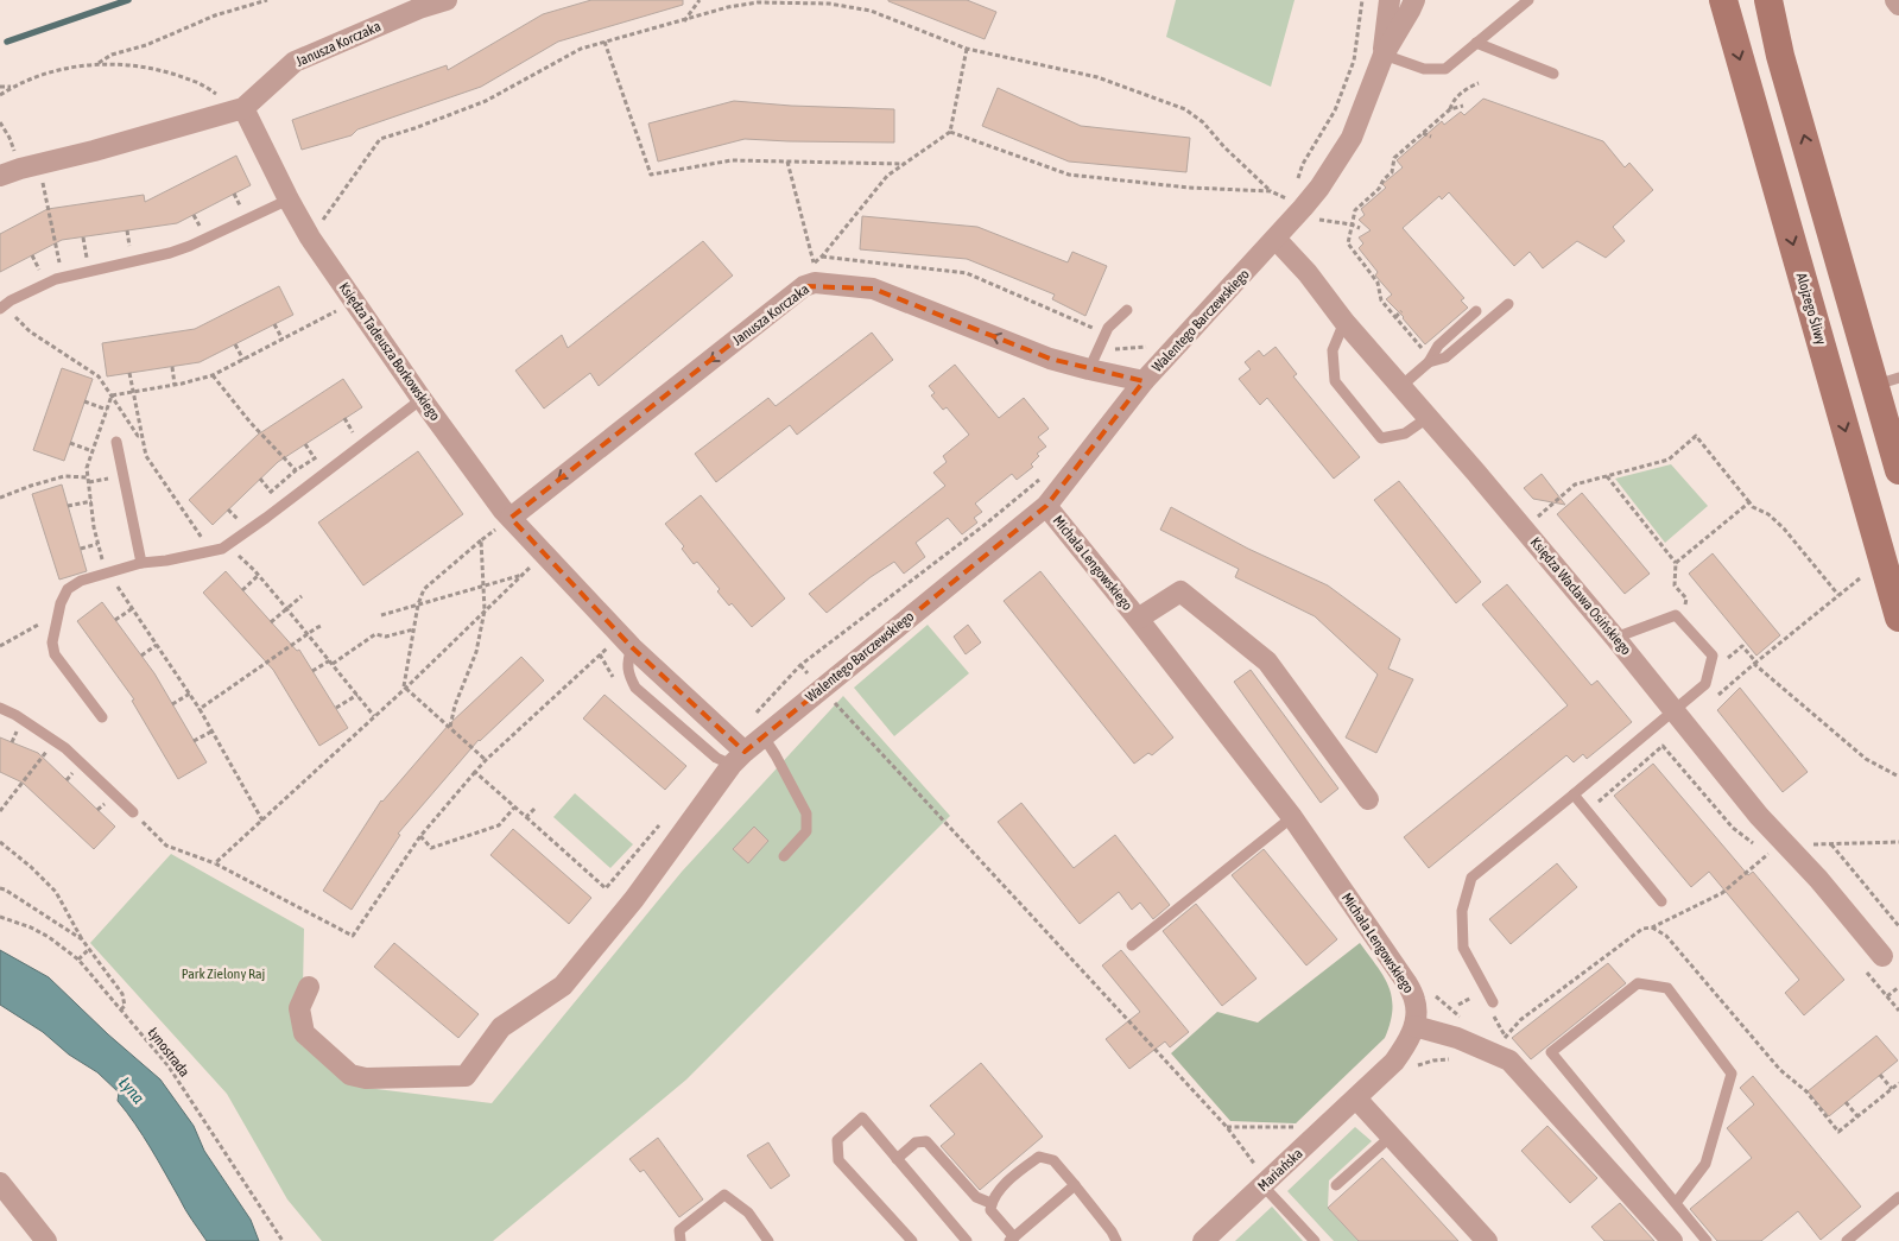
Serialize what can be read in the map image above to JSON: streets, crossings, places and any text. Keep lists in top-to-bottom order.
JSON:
{
  "streets": {
    "street": [
      "Janusza Korczaka",
      "Alojzego Śliwy",
      "Walentego Barczewskiego",
      "Księdza Tadeusza Borkowskiego",
      "Michała Lengowskiego",
      "Księdza Wacława Osińskiego",
      "Mariańska"
    ],
    "path": ["Łynostrada"]
  },
  "crossings": [
    ["Janusza Korczaka", "Walentego Barczewskiego"],
    ["Janusza Korczaka", "Księdza Tadeusza Borkowskiego"],
    ["Walentego Barczewskiego", "Księdza Tadeusza Borkowskiego"],
    ["Walentego Barczewskiego", "Michała Lengowskiego"],
    ["Walentego Barczewskiego", "Księdza Wacława Osińskiego"],
    ["Michała Lengowskiego", "Mariańska"]
  ],
  "one_way": ["Janusza Korczaka"],
  "water": ["Łyna"],
  "parks": ["Park Zielony Raj"]
}
